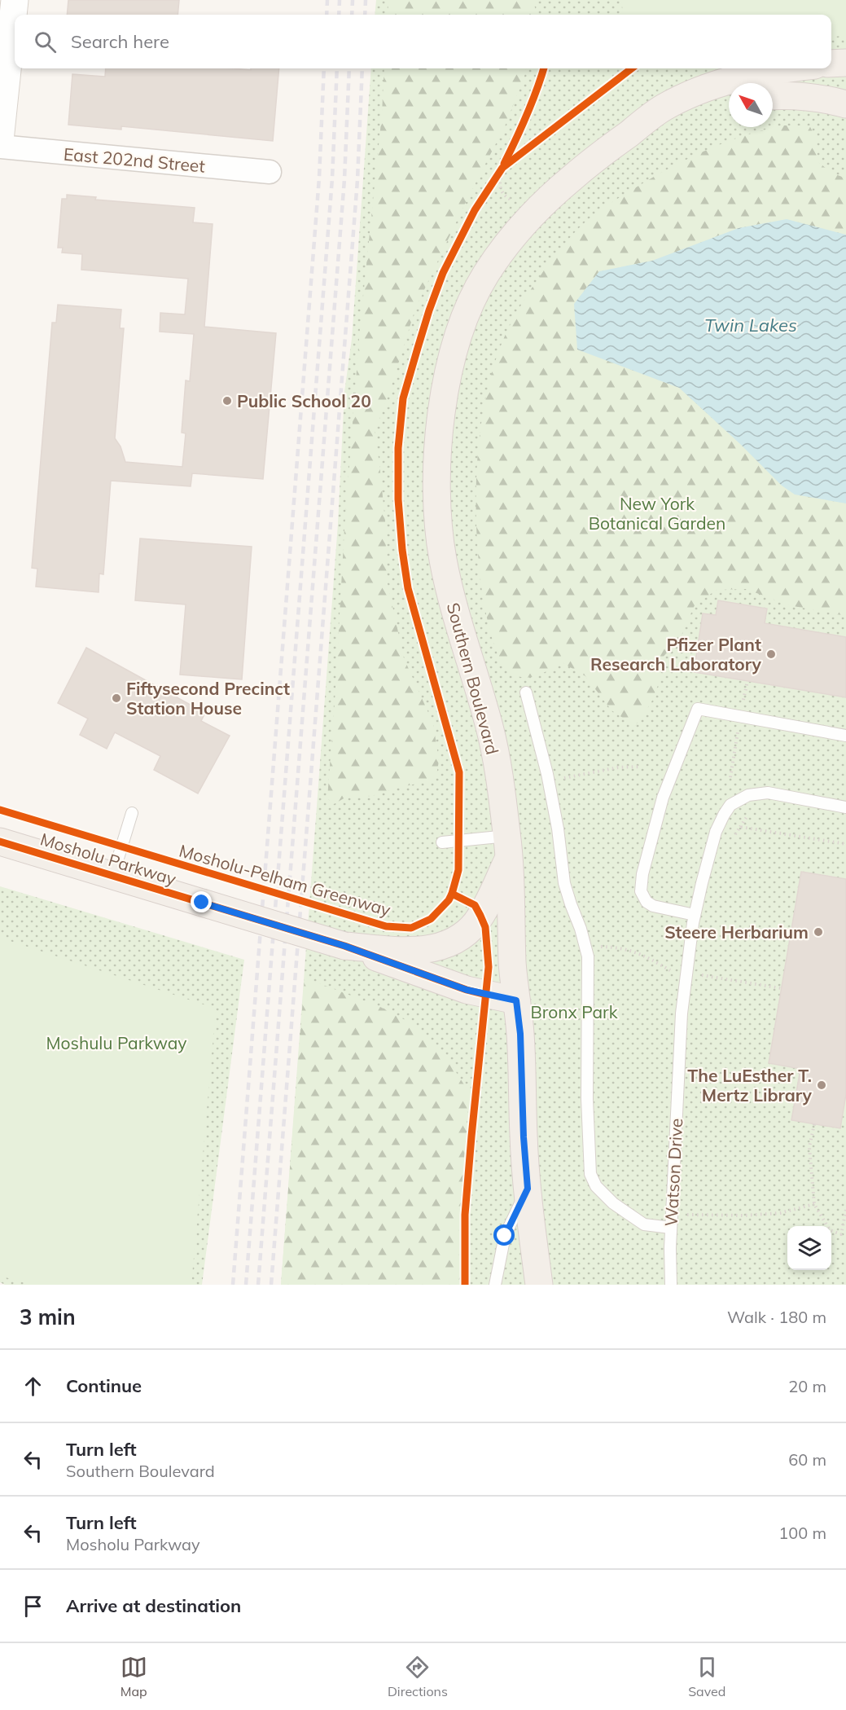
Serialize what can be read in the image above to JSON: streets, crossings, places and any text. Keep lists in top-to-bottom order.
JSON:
{
  "streets": {
    "main road": ["Southern Boulevard", "Mosholu Parkway"],
    "street": ["East 202nd Street"],
    "lane": ["Watson Drive"],
    "cycle path": ["Mosholu-Pelham Greenway"]
  },
  "crossings": [
    ["Southern Boulevard", "Mosholu Parkway"]
  ],
  "water": ["Twin Lakes"],
  "parks": ["New York Botanical Garden", "Bronx Park", "Moshulu Parkway"],
  "places": [
    "Public School 20",
    "Pfizer Plant Research Laboratory",
    "Fiftysecond Precinct Station House",
    "Steere Herbarium",
    "The LuEsther T. Mertz Library"
  ],
  "north": "top left",
  "page": {
    "search": "Search here",
    "heading": ["3 min", "Walk · 180 m"],
    "list": [
      ["Continue", "20 m"],
      ["Turn left", "Southern Boulevard", "60 m"],
      ["Turn left", "Mosholu Parkway", "100 m"],
      "Arrive at destination"
    ],
    "nav": ["Map", "Directions", "Saved"]
  }
}
